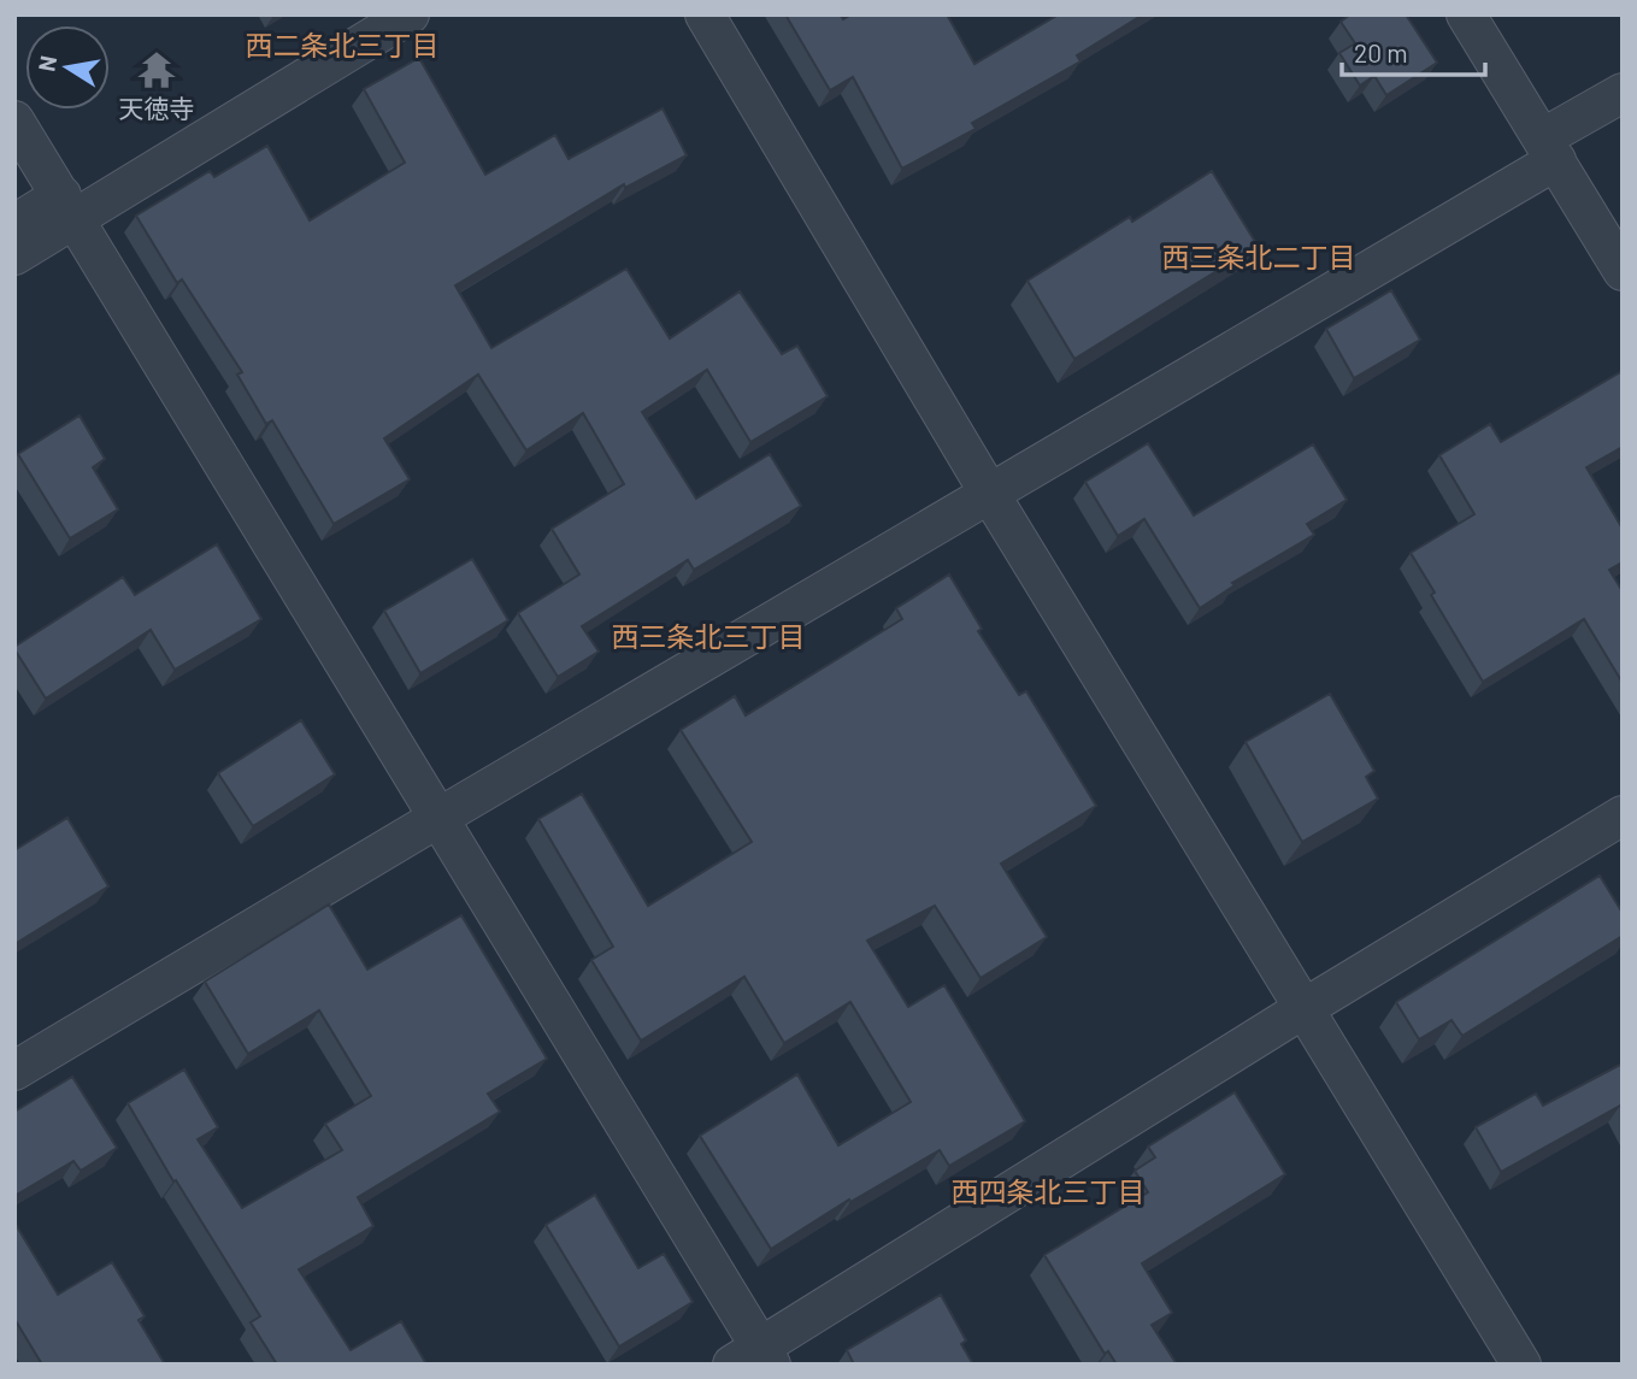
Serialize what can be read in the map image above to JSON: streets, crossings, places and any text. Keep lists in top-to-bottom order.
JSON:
{
  "districts": [
    "西二条北三丁目",
    "西三条北二丁目",
    "西三条北三丁目",
    "西四条北三丁目"
  ],
  "places": {
    "temple": ["天徳寺"]
  },
  "scale_bar": "20 m",
  "north": "left"
}
